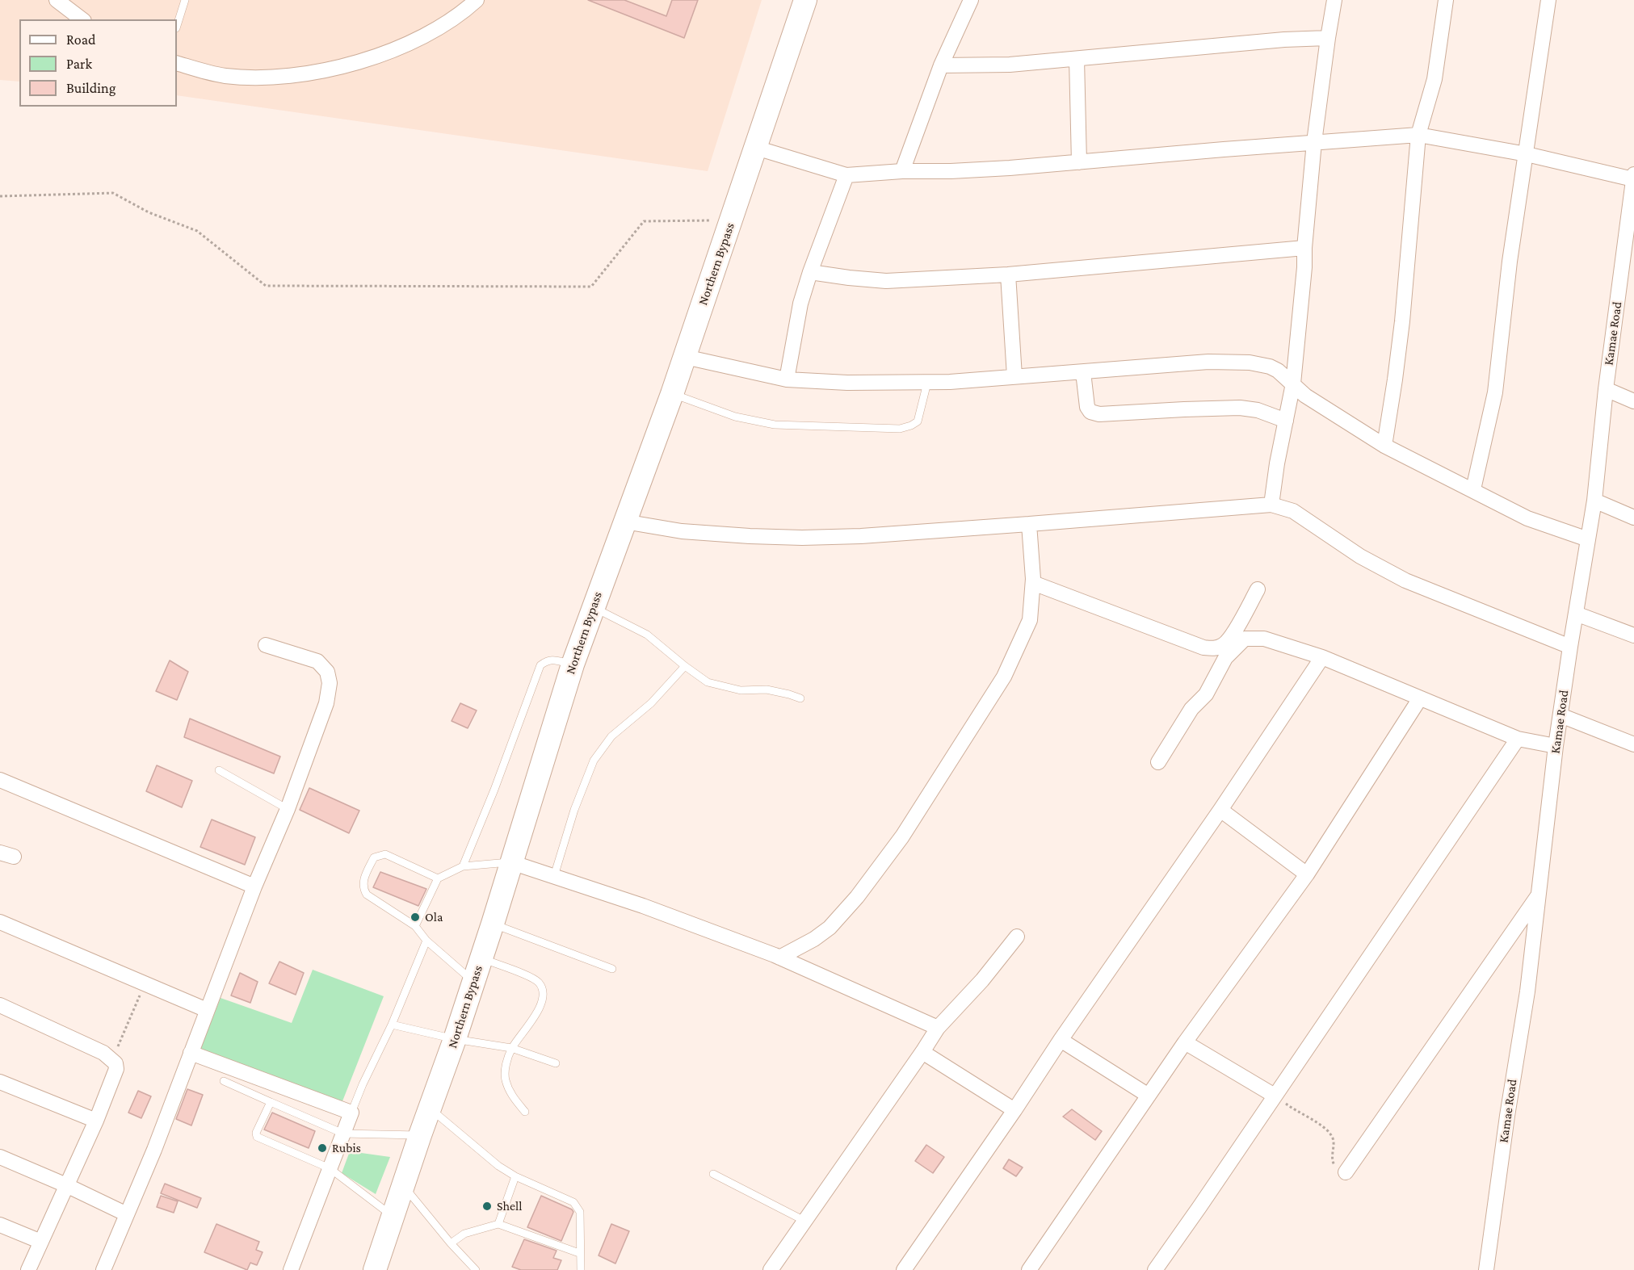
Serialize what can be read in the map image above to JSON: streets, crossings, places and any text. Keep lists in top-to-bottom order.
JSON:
{
  "streets": {
    "main road": ["Northern Bypass"],
    "street": ["Kamae Road"]
  },
  "places": ["Ola", "Rubis", "Shell"],
  "legend": ["Road", "Park", "Building"]
}
